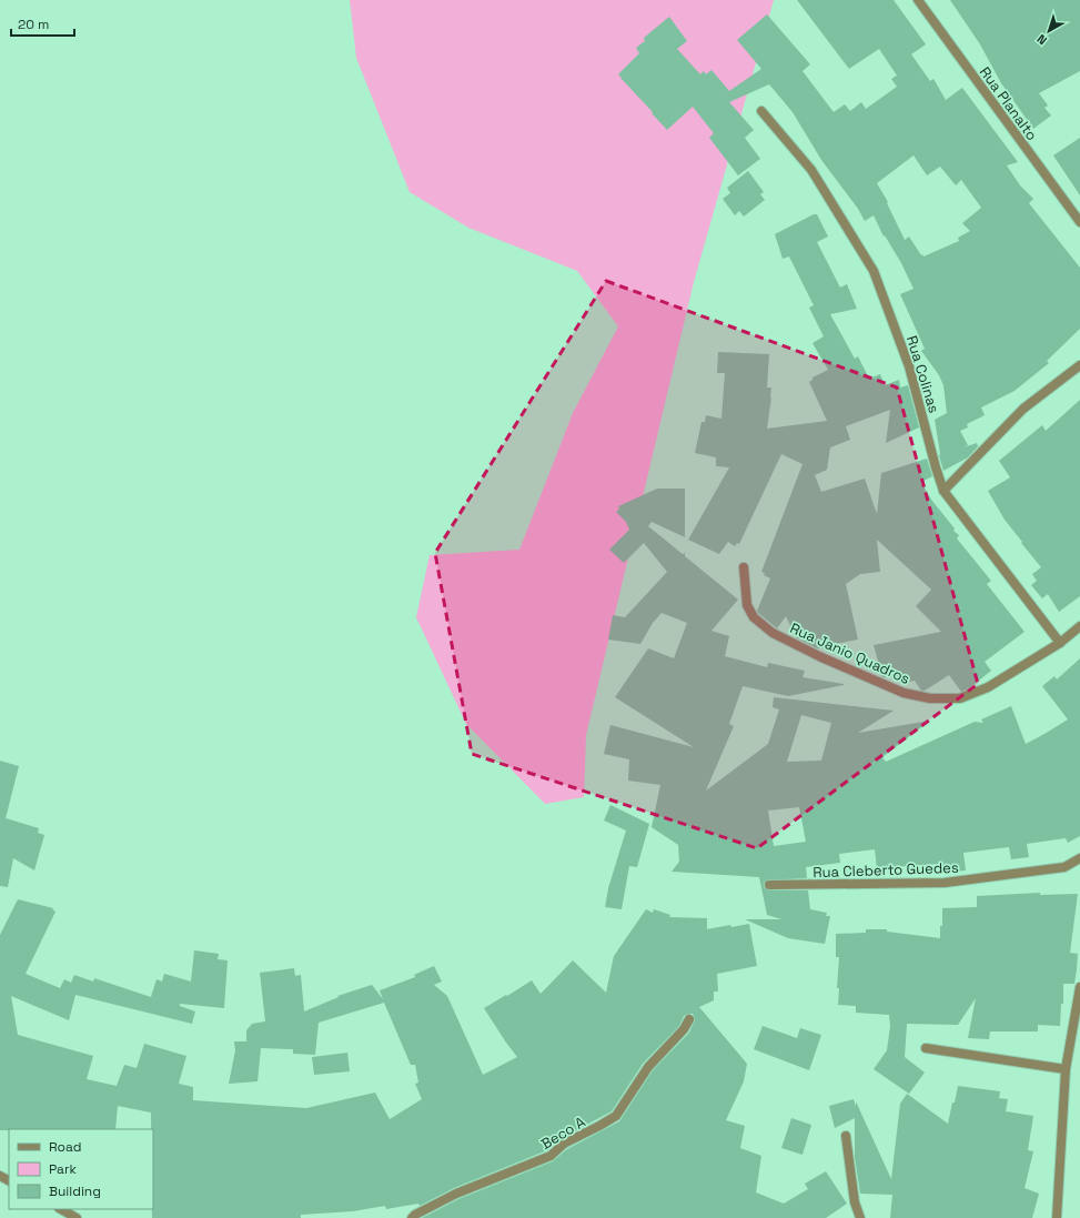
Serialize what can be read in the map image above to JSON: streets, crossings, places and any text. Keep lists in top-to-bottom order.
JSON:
{
  "streets": {
    "street": [
      "Rua Planalto",
      "Rua Colinas",
      "Rua Janio Quadros",
      "Rua Cleberto Guedes",
      "Beco A"
    ]
  },
  "crossings": [
    ["Rua Colinas", "Rua Janio Quadros"]
  ],
  "legend": ["Road", "Park", "Building"],
  "scale_bar": "20 m",
  "north": "bottom left"
}
